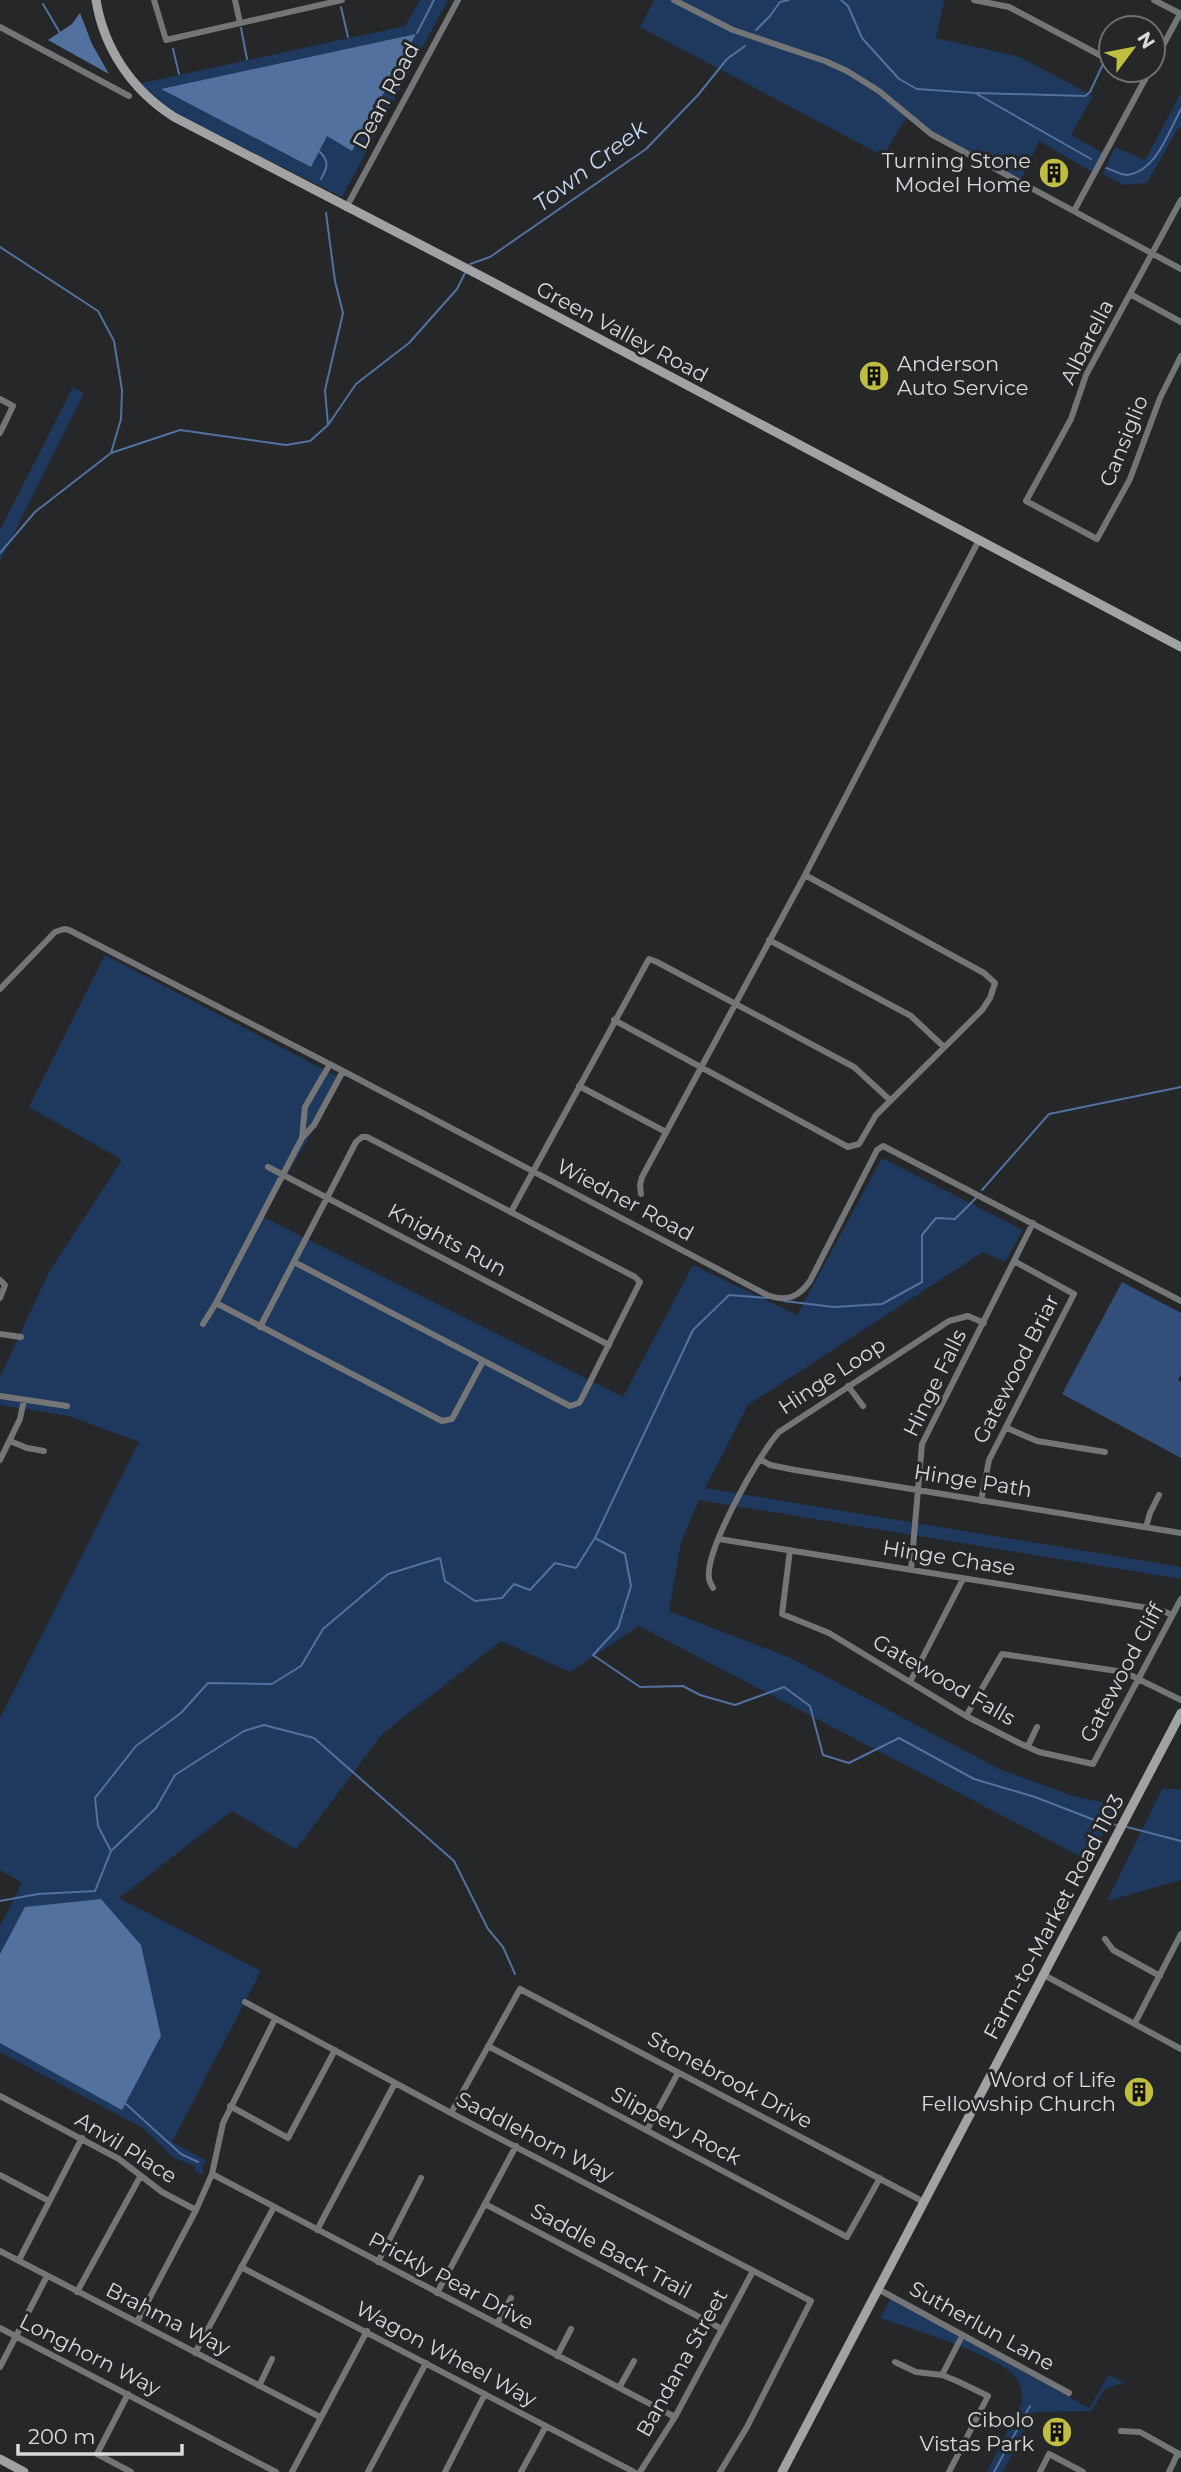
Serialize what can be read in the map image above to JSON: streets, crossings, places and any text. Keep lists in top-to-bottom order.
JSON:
{
  "streets": {
    "street": [
      "Dean Road",
      "Green Valley Road",
      "Albarella",
      "Cansiglio",
      "Wiedner Road",
      "Knights Run",
      "Gatewood Briar",
      "Hinge Loop",
      "Hinge Falls",
      "Hinge Path",
      "Hinge Chase",
      "Gatewood Cliff",
      "Gatewood Falls",
      "Farm-to-Market Road 1103",
      "Stonebrook Drive",
      "Slippery Rock",
      "Saddlehorn Way",
      "Anvil Place",
      "Saddle Back Trail",
      "Prickly Pear Drive",
      "Brahma Way",
      "Sutherlun Lane",
      "Wagon Wheel Way",
      "Longhorn Way",
      "Bandana Street"
    ]
  },
  "crossings": [
    ["Dean Road", "Green Valley Road"],
    ["Albarella", "Cansiglio"],
    ["Wiedner Road", "Hinge Falls"],
    ["Gatewood Briar", "Hinge Falls"],
    ["Gatewood Briar", "Hinge Path"],
    ["Hinge Loop", "Hinge Falls"],
    ["Hinge Loop", "Hinge Path"],
    ["Hinge Loop", "Hinge Chase"],
    ["Hinge Falls", "Hinge Path"],
    ["Hinge Falls", "Hinge Chase"],
    ["Hinge Chase", "Gatewood Cliff"],
    ["Hinge Chase", "Gatewood Falls"],
    ["Gatewood Cliff", "Gatewood Falls"],
    ["Farm-to-Market Road 1103", "Stonebrook Drive"],
    ["Farm-to-Market Road 1103", "Sutherlun Lane"],
    ["Stonebrook Drive", "Slippery Rock"],
    ["Saddlehorn Way", "Bandana Street"],
    ["Saddle Back Trail", "Bandana Street"],
    ["Prickly Pear Drive", "Bandana Street"]
  ],
  "water": ["Town Creek"],
  "places": {
    "building": [
      "Turning Stone Model Home",
      "Anderson Auto Service",
      "Word of Life Fellowship Church",
      "Cibolo Vistas Park"
    ]
  },
  "scale_bar": "200 m",
  "north": "top right"
}
